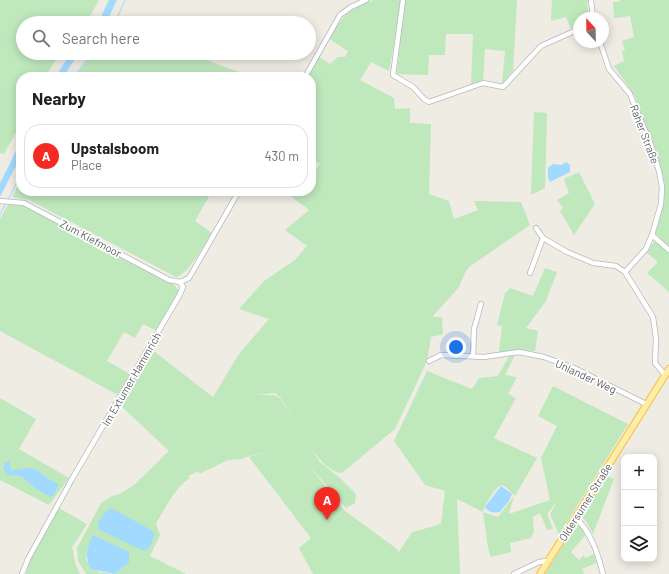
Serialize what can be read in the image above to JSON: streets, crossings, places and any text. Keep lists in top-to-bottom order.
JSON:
{
  "streets": {
    "main road": ["Oldersumer Straße"],
    "street": [
      "Raher Straße",
      "Zum Kiefmoor",
      "Unlander Weg",
      "Im Extumer Hammrich"
    ]
  },
  "crossings": [
    ["Zum Kiefmoor", "Im Extumer Hammrich"],
    ["Unlander Weg", "Oldersumer Straße"]
  ],
  "north": "top",
  "page": {
    "search": "Search here",
    "heading": "Nearby",
    "list": [
      {
        "mark": "A",
        "name": "Upstalsboom",
        "note": "Place",
        "value": "430 m"
      }
    ],
    "map_buttons": ["+", "−"],
    "pins": "A"
  }
}
